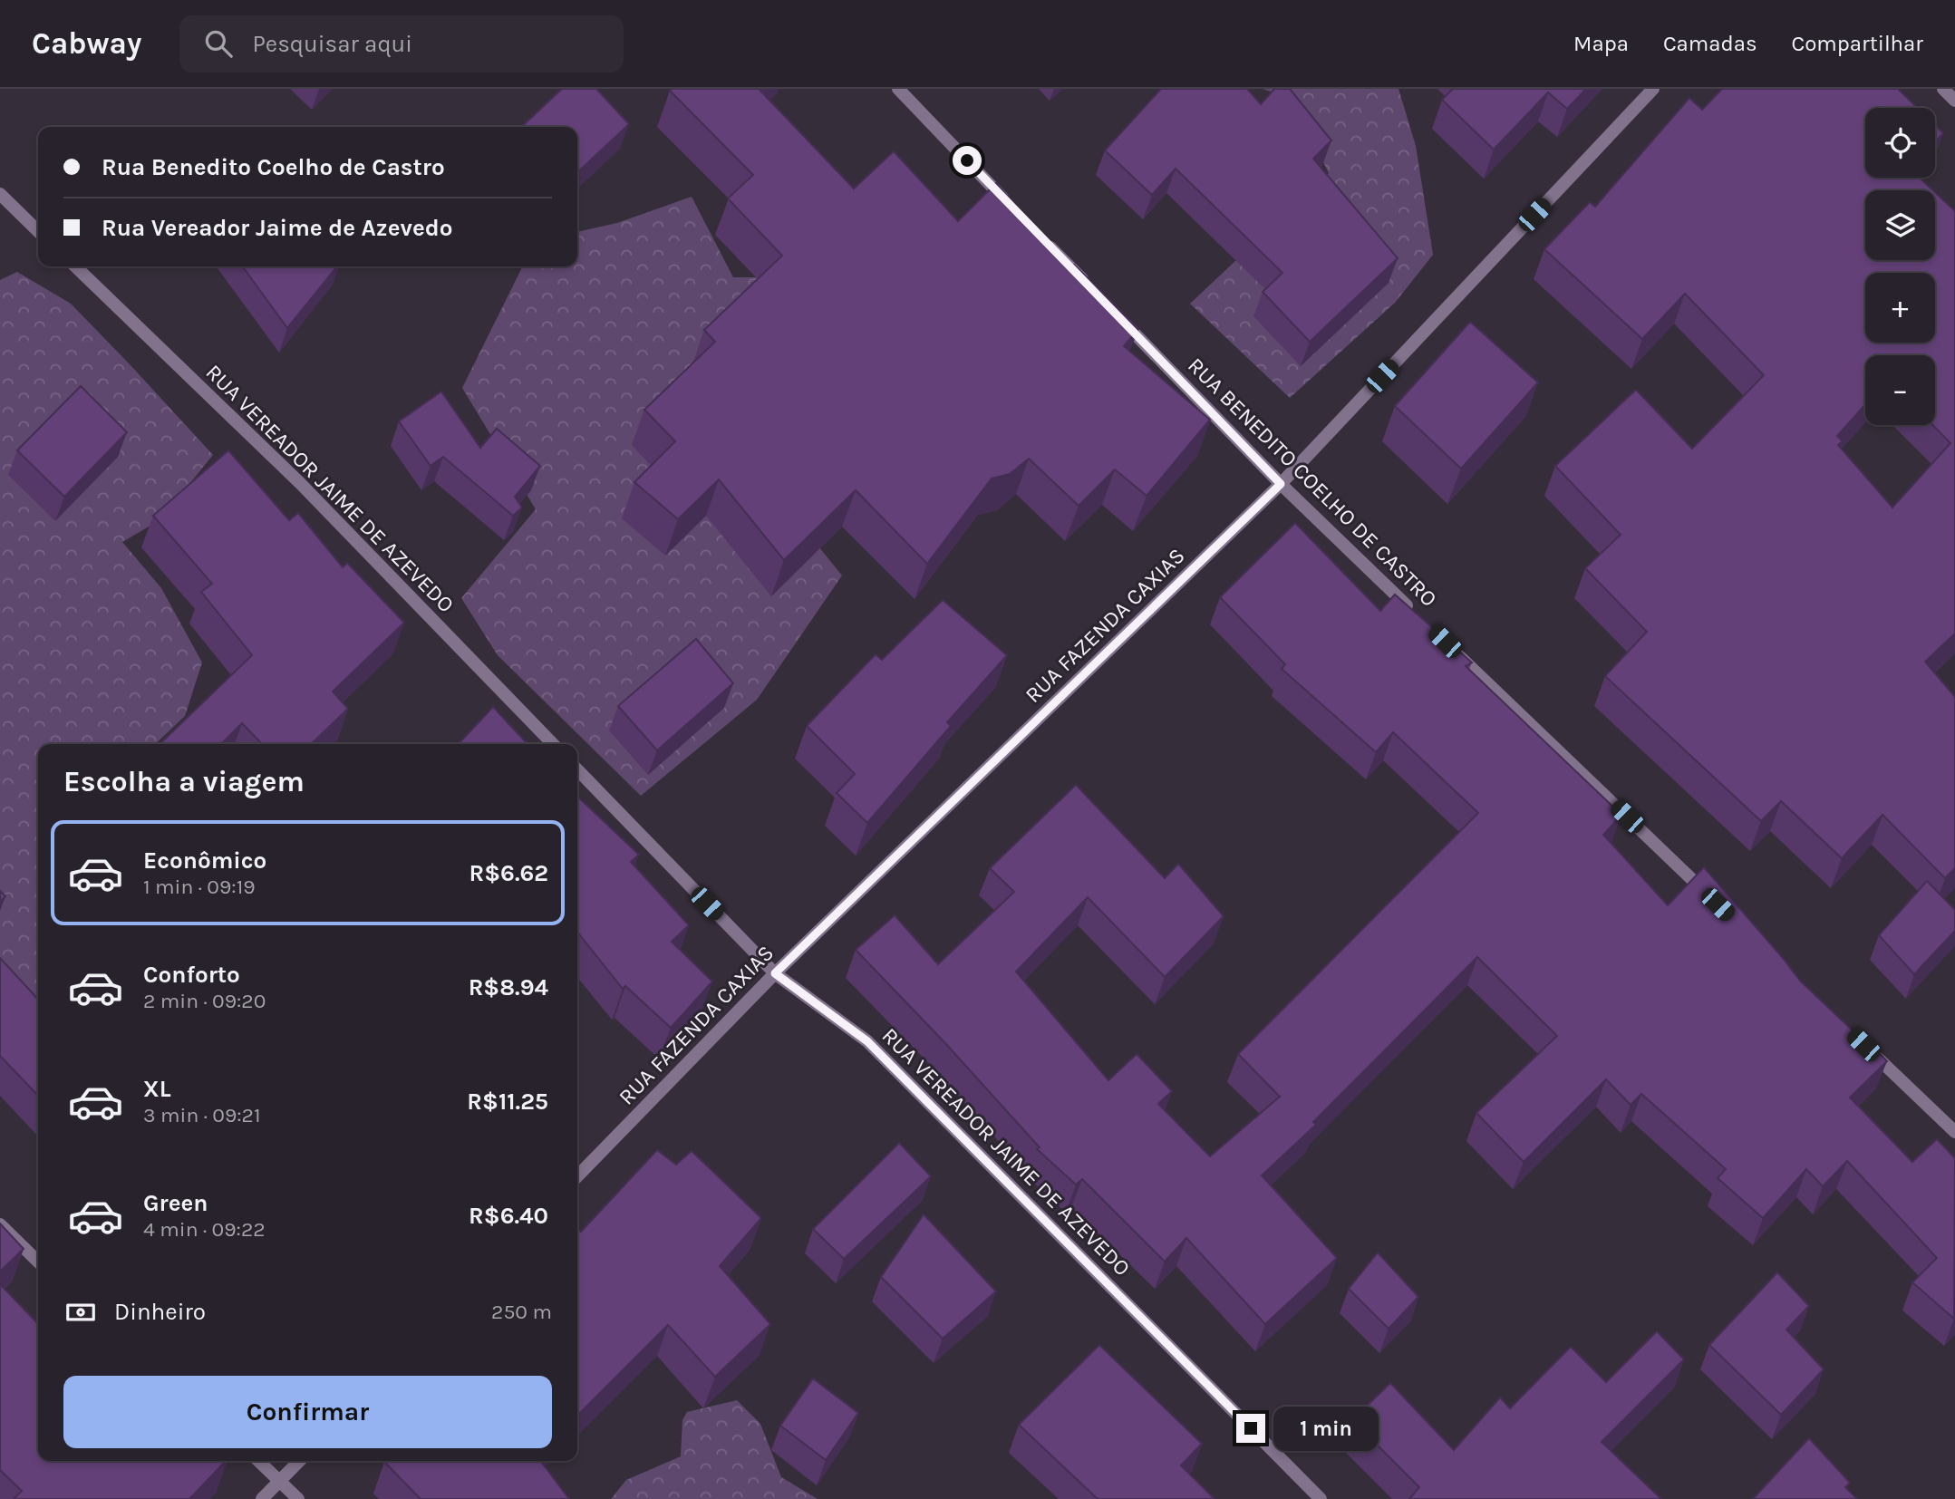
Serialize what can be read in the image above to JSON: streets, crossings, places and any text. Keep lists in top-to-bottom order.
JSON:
{
  "streets": {
    "street": ["RUA BENEDITO COELHO DE CASTRO", "RUA VEREADOR JAIME DE AZEVEDO", "RUA FAZENDA CAXIAS"]
  },
  "crossings": [
    ["RUA BENEDITO COELHO DE CASTRO", "RUA FAZENDA CAXIAS"],
    ["RUA VEREADOR JAIME DE AZEVEDO", "RUA FAZENDA CAXIAS"]
  ],
  "page": {
    "header": "Cabway",
    "search": "Pesquisar aqui",
    "nav": ["Mapa", "Camadas", "Compartilhar"],
    "map_buttons": ["+", "−"],
    "banner": ["Rua Benedito Coelho de Castro", "Rua Vereador Jaime de Azevedo"],
    "heading": "Escolha a viagem",
    "list": [
      {
        "name": "Econômico",
        "note": "1 min · 09:19",
        "value": "R$6.62"
      },
      {
        "name": "Conforto",
        "note": "2 min · 09:20",
        "value": "R$8.94"
      },
      {
        "name": "XL",
        "note": "3 min · 09:21",
        "value": "R$11.25"
      },
      {
        "name": "Green",
        "note": "4 min · 09:22",
        "value": "R$6.40"
      }
    ],
    "pay": ["Dinheiro", "250 m"],
    "buttons": "Confirmar",
    "bubble": "1 min"
  }
}
